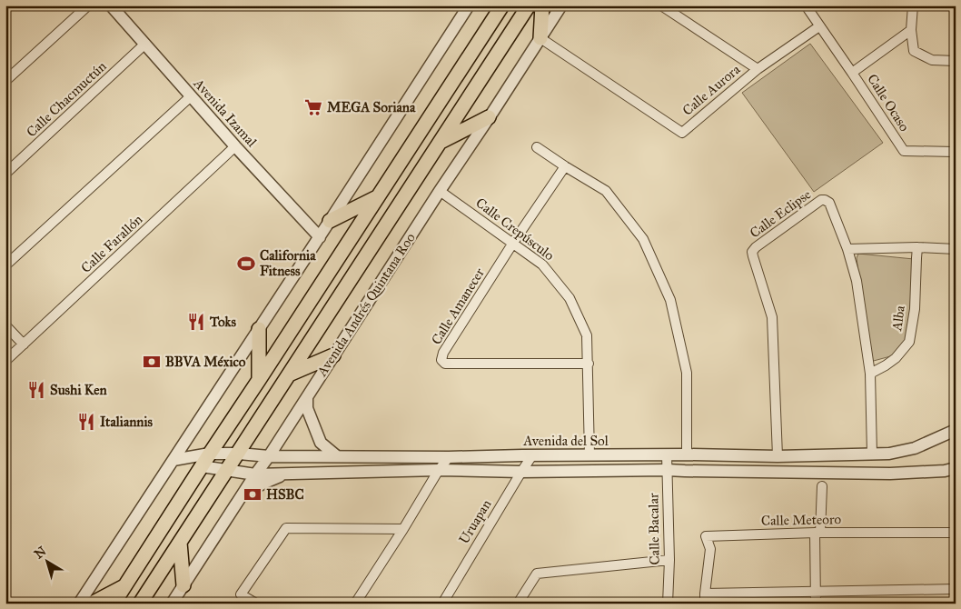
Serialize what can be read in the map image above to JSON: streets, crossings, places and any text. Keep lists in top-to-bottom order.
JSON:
{
  "streets": {
    "main road": ["Avenida Andrés Quintana Roo"],
    "street": [
      "Calle Aurora",
      "Calle Chacmuctún",
      "Calle Ocaso",
      "Avenida Izamal",
      "Calle Eclipse",
      "Calle Crepúsculo",
      "Calle Farallón",
      "Calle Amanecer",
      "Alba",
      "Avenida del Sol",
      "Calle Meteoro",
      "Uruapan",
      "Calle Bacalar"
    ]
  },
  "crossings": [
    ["Calle Aurora", "Avenida Andrés Quintana Roo"],
    ["Calle Chacmuctún", "Avenida Izamal"],
    ["Avenida Izamal", "Calle Farallón"],
    ["Calle Eclipse", "Alba"],
    ["Calle Eclipse", "Avenida del Sol"],
    ["Calle Crepúsculo", "Avenida Andrés Quintana Roo"],
    ["Calle Crepúsculo", "Calle Amanecer"],
    ["Calle Crepúsculo", "Avenida del Sol"],
    ["Avenida Andrés Quintana Roo", "Avenida del Sol"],
    ["Avenida del Sol", "Uruapan"],
    ["Avenida del Sol", "Calle Bacalar"]
  ],
  "places": {
    "supermarket": ["MEGA Soriana"],
    "sports": ["California Fitness"],
    "restaurant": ["Toks", "Sushi Ken", "Italiannis"],
    "bank": ["BBVA México", "HSBC"]
  },
  "north": "top left"
}
